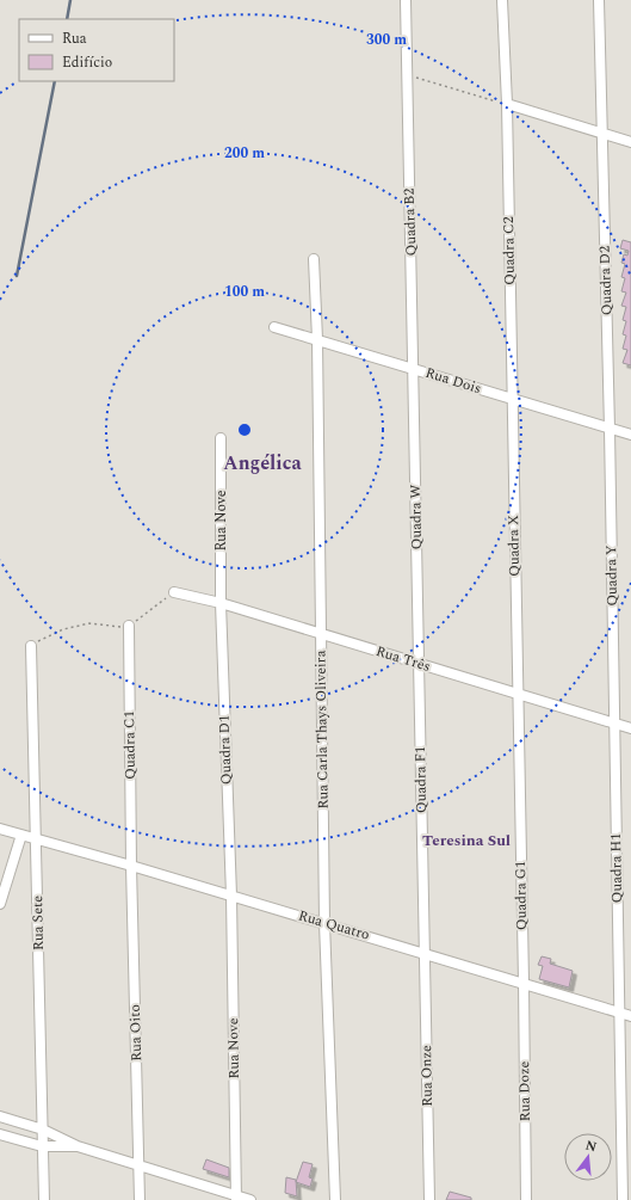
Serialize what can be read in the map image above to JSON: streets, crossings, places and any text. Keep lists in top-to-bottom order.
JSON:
{
  "streets": {
    "street": [
      "Quadra B2",
      "Quadra C2",
      "Quadra D2",
      "Rua Dois",
      "Quadra W",
      "Rua Nove",
      "Quadra X",
      "Quadra Y",
      "Rua Três",
      "Rua Carla Thays Oliveira",
      "Quadra C1",
      "Quadra D1",
      "Quadra F1",
      "Quadra H1",
      "Quadra G1",
      "Rua Sete",
      "Rua Quatro",
      "Rua Oito",
      "Rua Onze",
      "Rua Doze"
    ]
  },
  "crossings": [
    ["Quadra B2", "Rua Dois"],
    ["Quadra B2", "Quadra W"],
    ["Quadra C2", "Rua Dois"],
    ["Quadra C2", "Quadra X"],
    ["Quadra D2", "Rua Dois"],
    ["Quadra D2", "Quadra Y"],
    ["Rua Dois", "Quadra W"],
    ["Rua Dois", "Quadra X"],
    ["Rua Dois", "Quadra Y"],
    ["Rua Dois", "Rua Carla Thays Oliveira"],
    ["Quadra W", "Rua Três"],
    ["Quadra W", "Quadra F1"],
    ["Rua Nove", "Rua Três"],
    ["Rua Nove", "Quadra D1"],
    ["Rua Nove", "Rua Quatro"],
    ["Quadra X", "Rua Três"],
    ["Quadra X", "Quadra G1"],
    ["Quadra Y", "Rua Três"],
    ["Quadra Y", "Quadra H1"],
    ["Rua Três", "Rua Carla Thays Oliveira"],
    ["Rua Três", "Quadra D1"],
    ["Rua Três", "Quadra F1"],
    ["Rua Três", "Quadra H1"],
    ["Rua Três", "Quadra G1"],
    ["Rua Carla Thays Oliveira", "Rua Quatro"],
    ["Quadra C1", "Rua Quatro"],
    ["Quadra C1", "Rua Oito"],
    ["Quadra D1", "Rua Quatro"],
    ["Quadra F1", "Rua Quatro"],
    ["Quadra F1", "Rua Onze"],
    ["Quadra H1", "Rua Quatro"],
    ["Quadra G1", "Rua Quatro"],
    ["Quadra G1", "Rua Doze"],
    ["Rua Sete", "Rua Quatro"],
    ["Rua Quatro", "Rua Oito"],
    ["Rua Quatro", "Rua Onze"],
    ["Rua Quatro", "Rua Doze"]
  ],
  "districts": ["Angélica", "Teresina Sul"],
  "legend": ["Rua", "Edifício"],
  "north": "top",
  "rings": ["300 m", "200 m", "100 m"]
}
